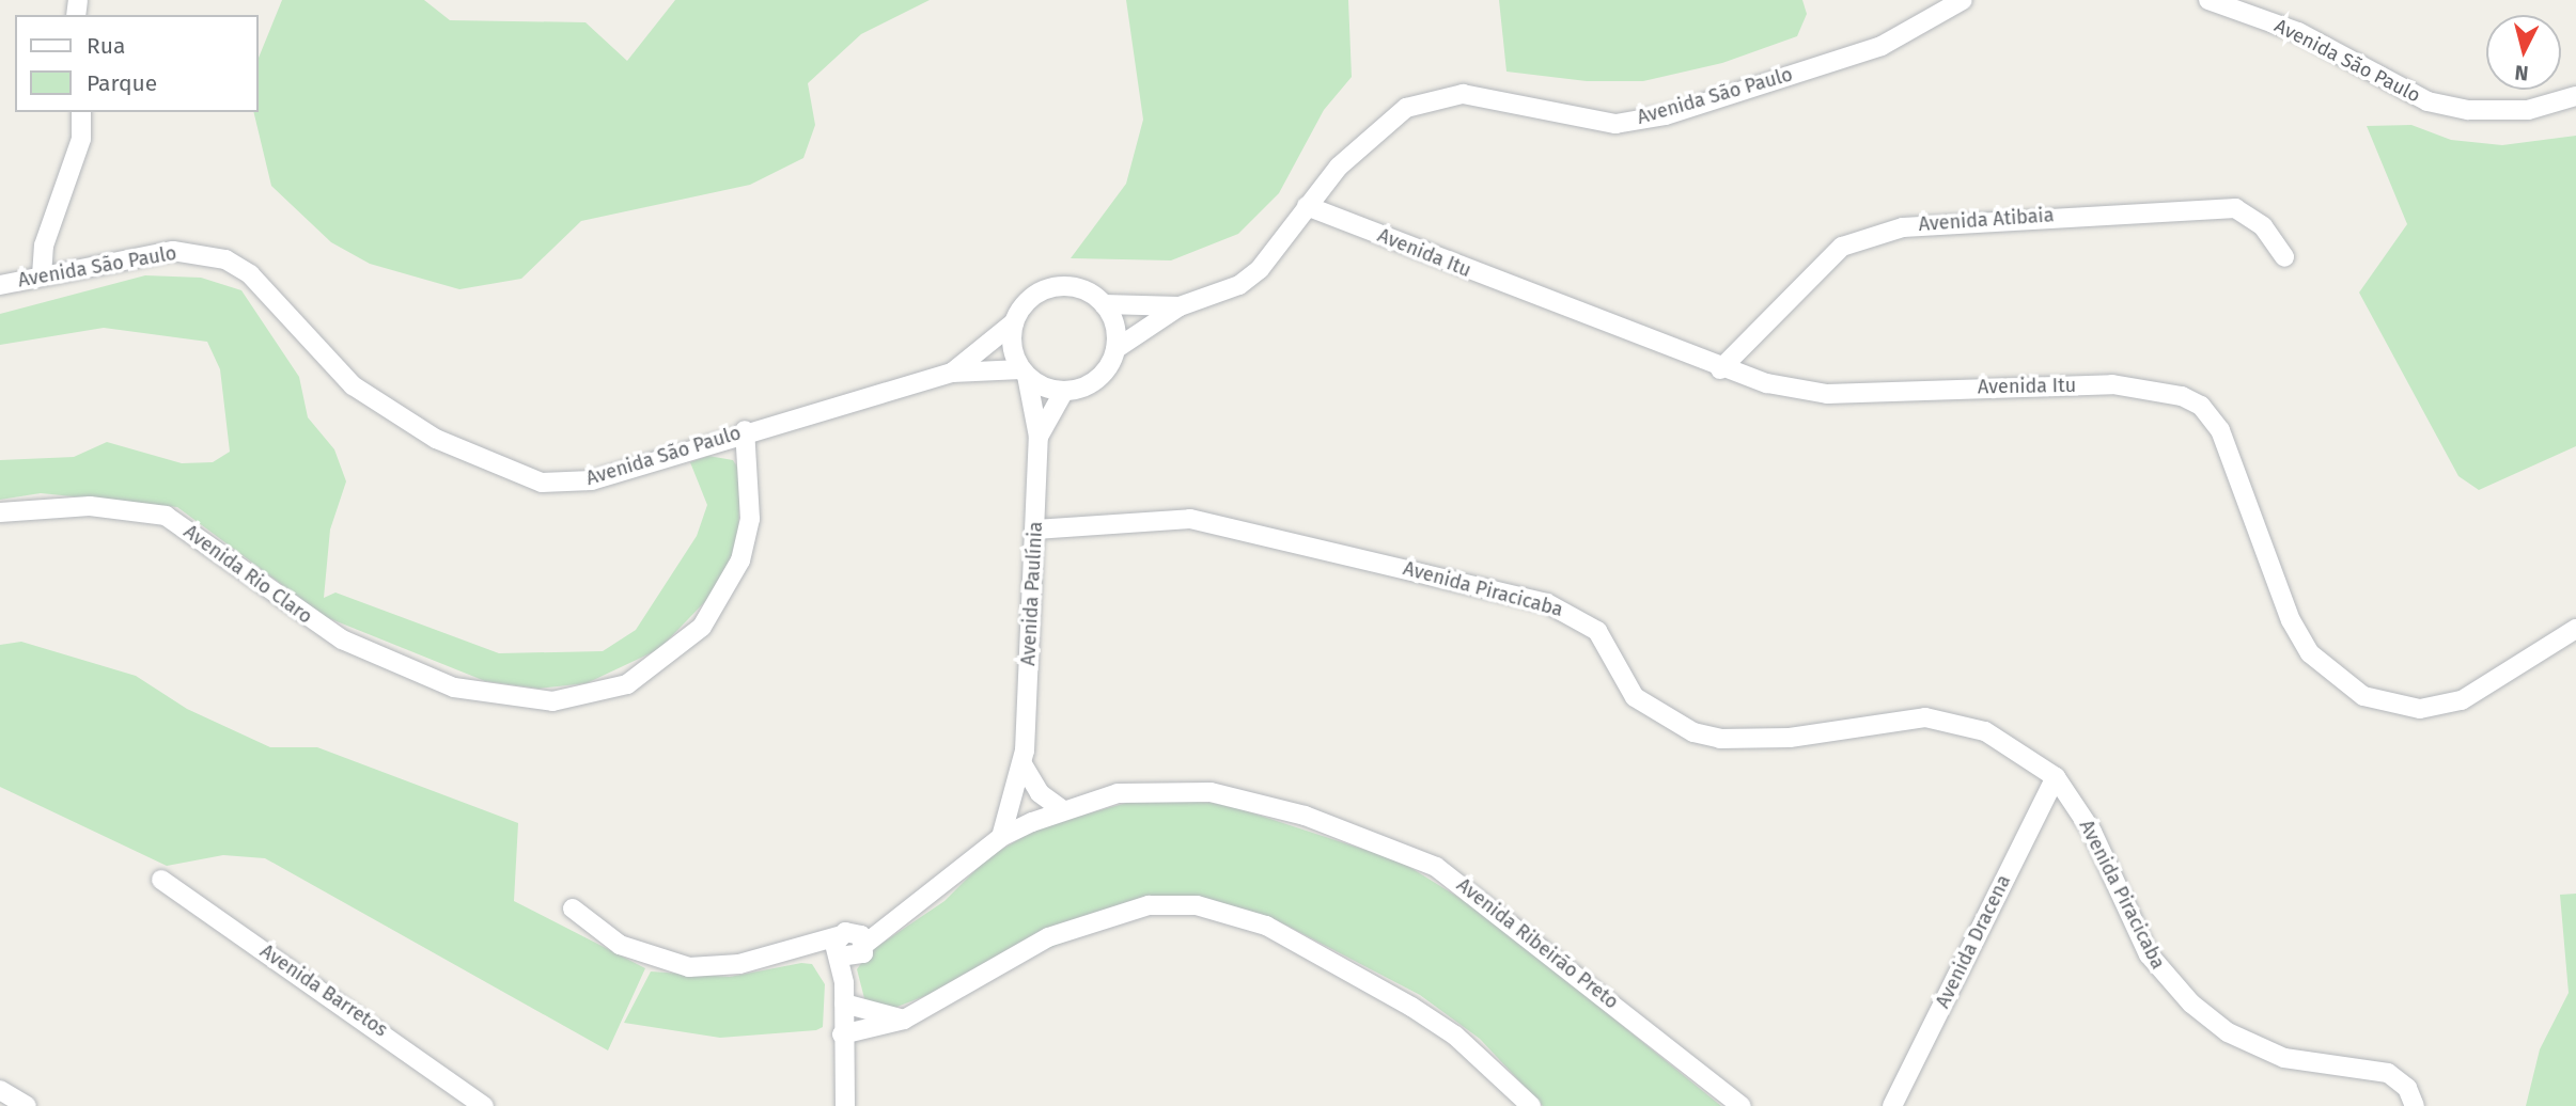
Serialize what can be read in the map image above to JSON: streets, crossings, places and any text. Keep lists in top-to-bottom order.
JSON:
{
  "streets": {
    "street": [
      "Avenida São Paulo",
      "Avenida Atibaia",
      "Avenida Itu",
      "Avenida Rio Claro",
      "Avenida Piracicaba",
      "Avenida Paulínia",
      "Avenida Dracena",
      "Avenida Ribeirão Preto",
      "Avenida Barretos"
    ]
  },
  "crossings": [
    ["Avenida São Paulo", "Avenida Itu"],
    ["Avenida São Paulo", "Avenida Rio Claro"],
    ["Avenida São Paulo", "Avenida Paulínia"],
    ["Avenida Atibaia", "Avenida Itu"],
    ["Avenida Piracicaba", "Avenida Paulínia"],
    ["Avenida Piracicaba", "Avenida Dracena"],
    ["Avenida Paulínia", "Avenida Ribeirão Preto"]
  ],
  "legend": ["Rua", "Parque"],
  "north": "bottom"
}
